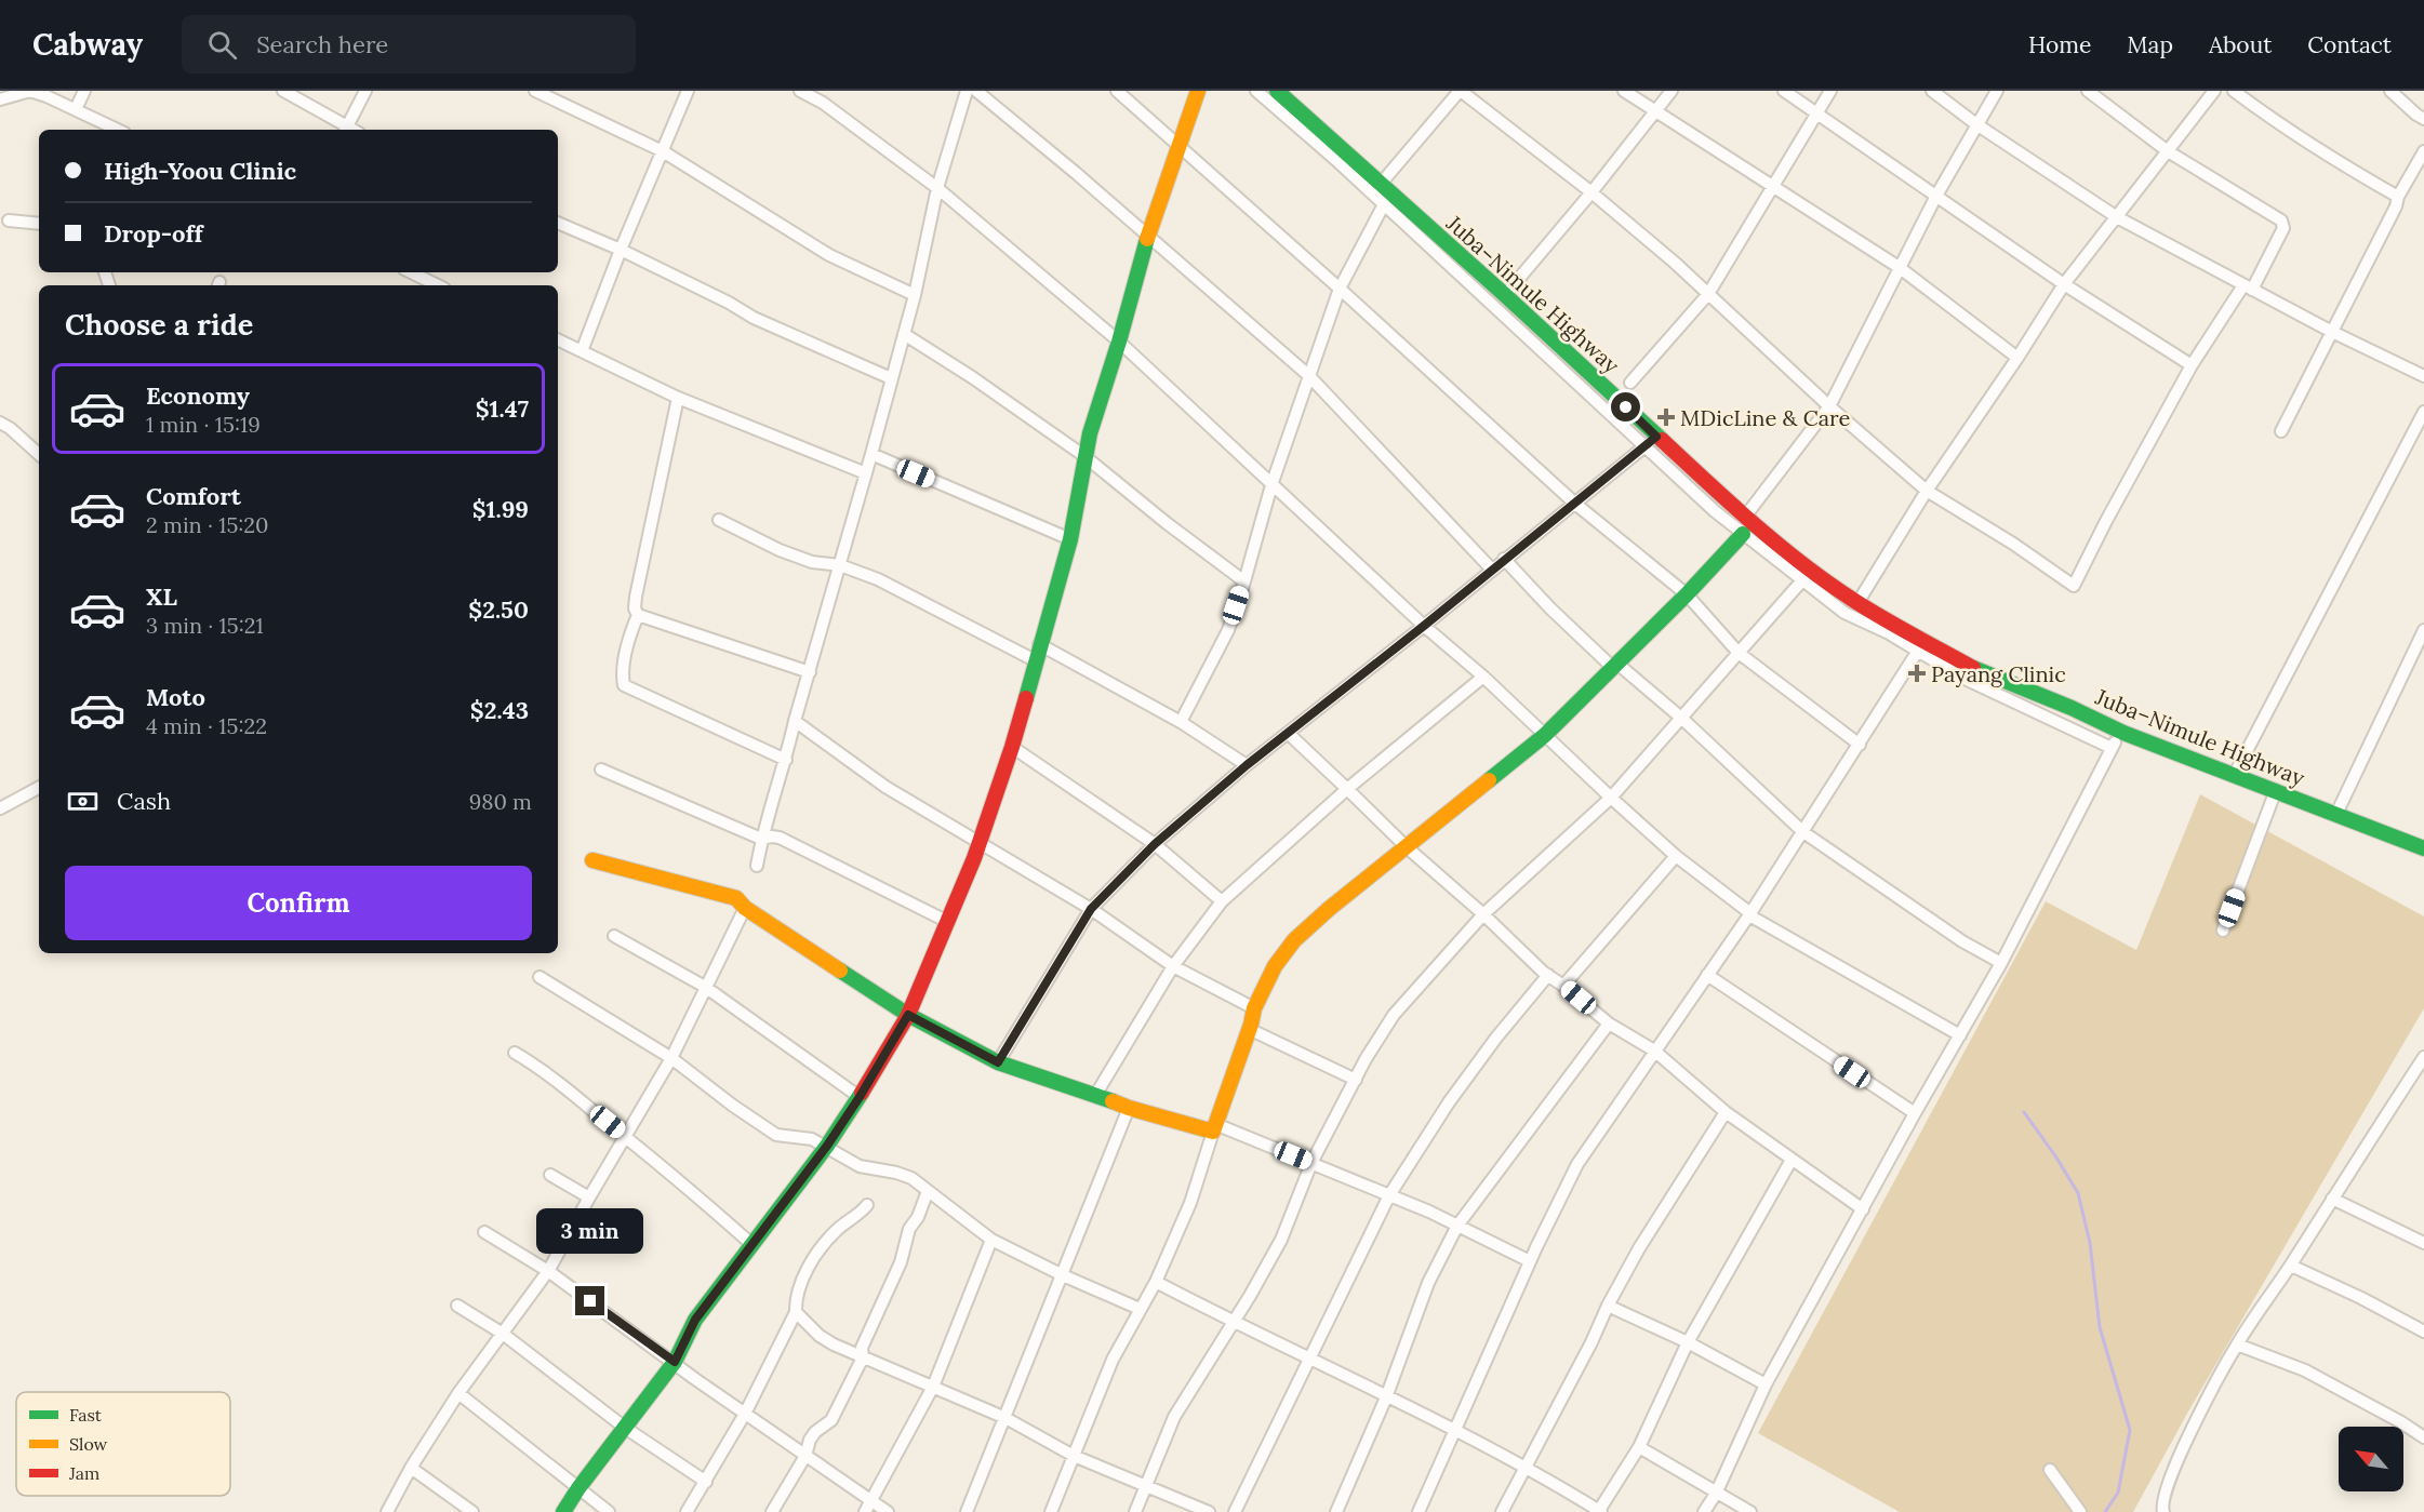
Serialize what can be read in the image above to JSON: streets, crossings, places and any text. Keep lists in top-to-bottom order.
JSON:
{
  "streets": {
    "street": ["Juba–Nimule Highway"]
  },
  "places": {
    "health": ["MDicLine & Care", "Payang Clinic"]
  },
  "legend": ["Fast", "Slow", "Jam"],
  "north": "top left",
  "page": {
    "header": "Cabway",
    "search": "Search here",
    "nav": [
      "Home",
      "Map",
      "About",
      "Contact"
    ],
    "banner": ["High-Yoou Clinic", "Drop-off"],
    "heading": "Choose a ride",
    "list": [
      {
        "name": "Economy",
        "note": "1 min · 15:19",
        "value": "$1.47"
      },
      {
        "name": "Comfort",
        "note": "2 min · 15:20",
        "value": "$1.99"
      },
      {
        "name": "XL",
        "note": "3 min · 15:21",
        "value": "$2.50"
      },
      {
        "name": "Moto",
        "note": "4 min · 15:22",
        "value": "$2.43"
      }
    ],
    "pay": ["Cash", "980 m"],
    "buttons": "Confirm",
    "bubble": "3 min"
  }
}
